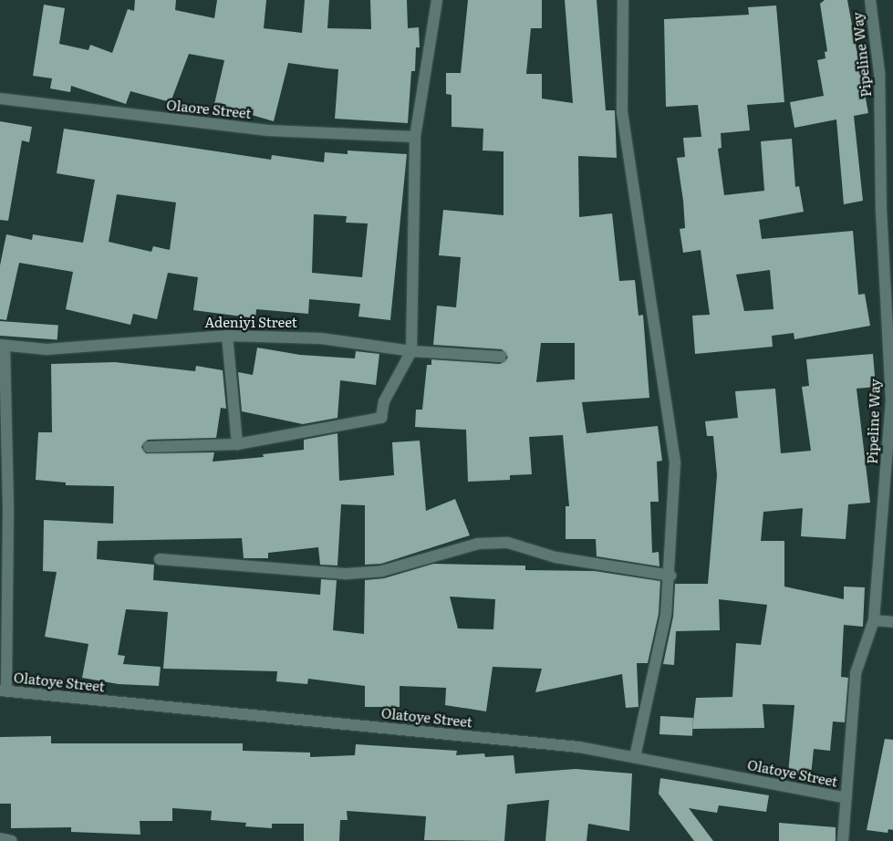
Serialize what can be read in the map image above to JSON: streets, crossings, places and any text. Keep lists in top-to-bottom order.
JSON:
{
  "streets": {
    "street": [
      "Pipeline Way",
      "Olaore Street",
      "Adeniyi Street",
      "Olatoye Street"
    ]
  },
  "crossings": [
    ["Pipeline Way", "Olatoye Street"]
  ]
}
